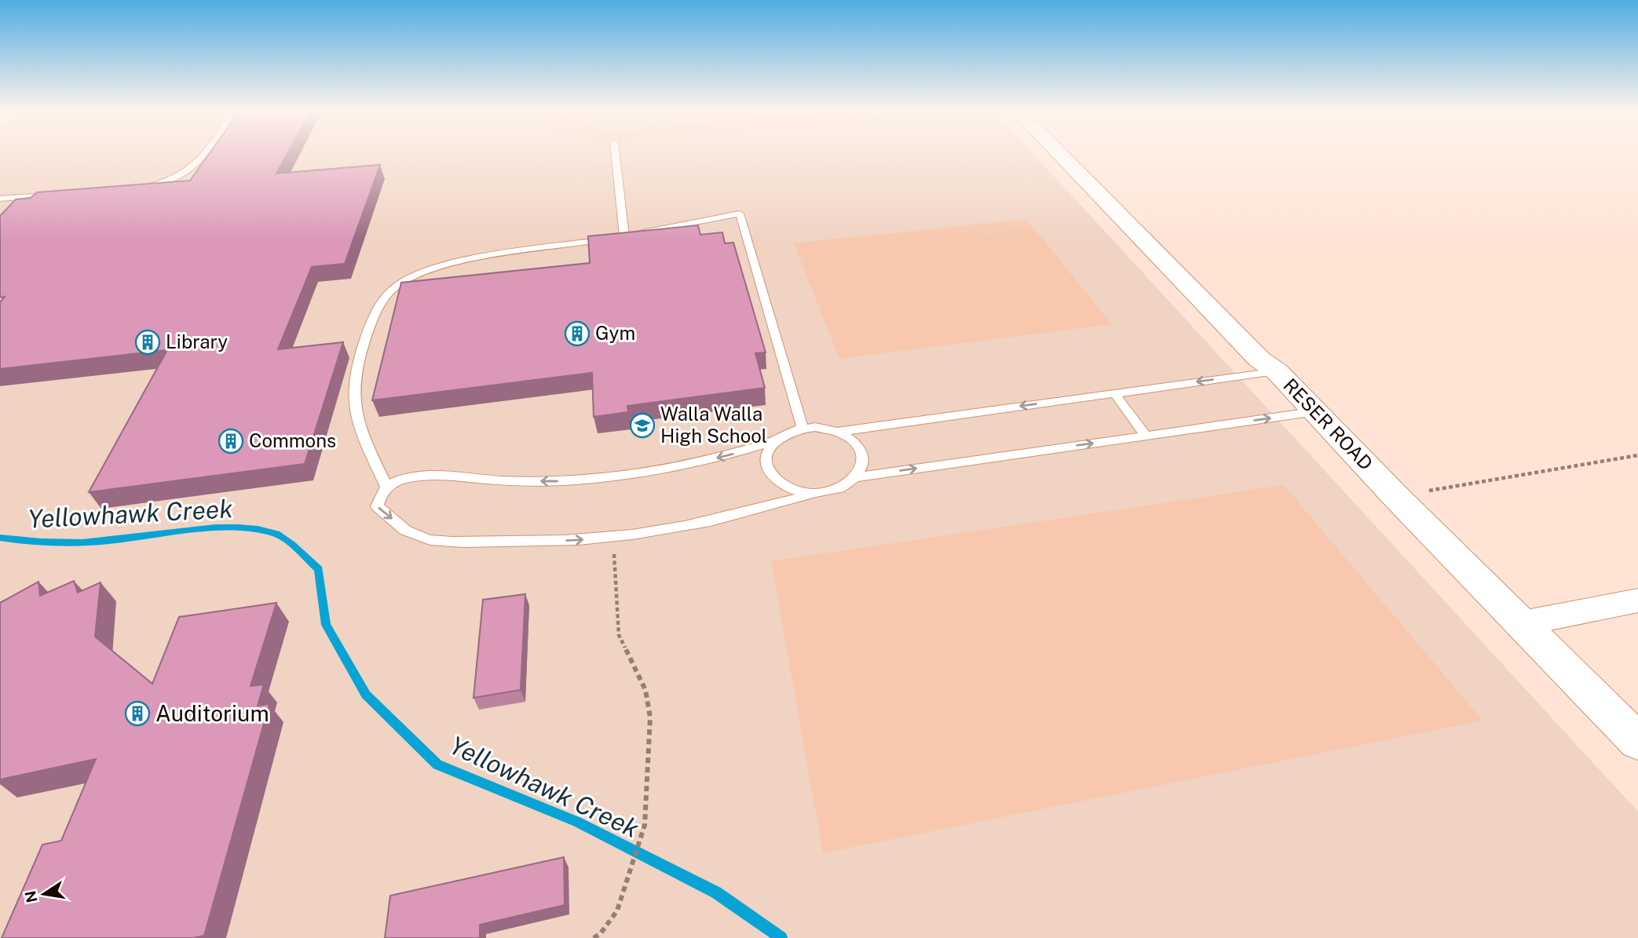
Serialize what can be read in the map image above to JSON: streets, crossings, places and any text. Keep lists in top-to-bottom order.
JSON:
{
  "streets": {
    "main road": ["RESER ROAD"]
  },
  "water": ["Yellowhawk Creek"],
  "places": {
    "building": [
      "Gym",
      "Library",
      "Commons",
      "Auditorium"
    ],
    "school or university": ["Walla Walla High School"]
  },
  "north": "left"
}
